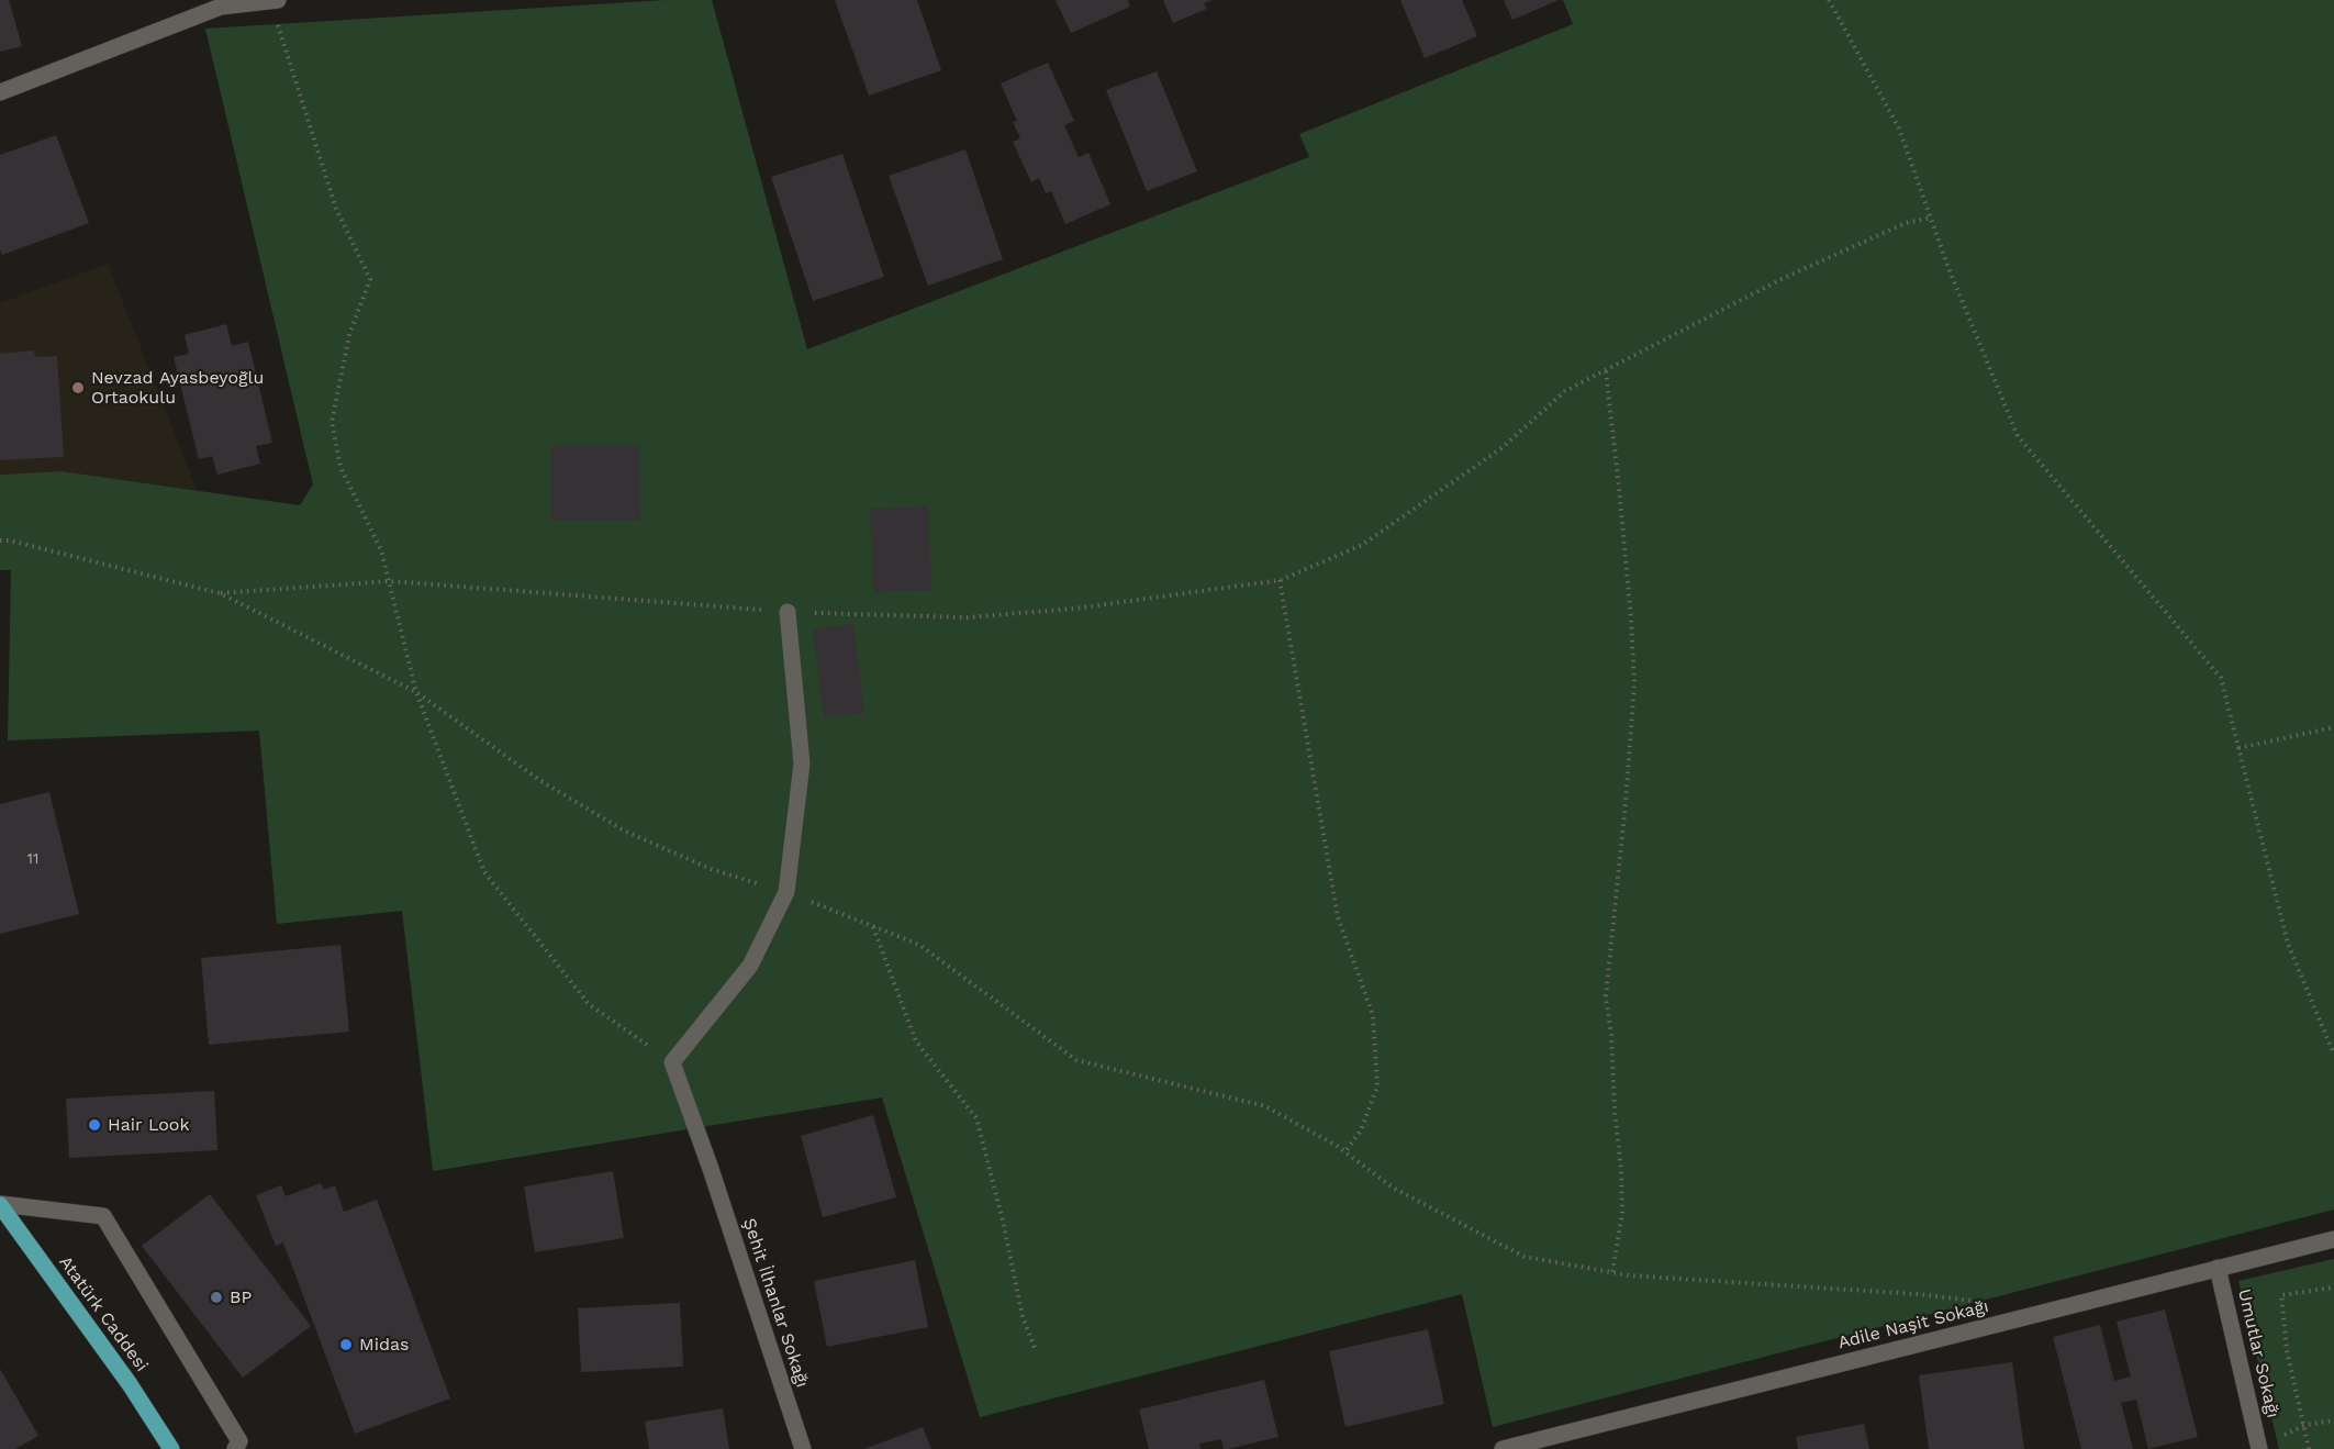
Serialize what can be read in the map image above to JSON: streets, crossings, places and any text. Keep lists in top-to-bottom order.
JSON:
{
  "streets": {
    "main road": ["Atatürk Caddesi"],
    "street": ["Şehit İlhanlar Sokağı", "Adile Naşit Sokağı", "Umutlar Sokağı"]
  },
  "crossings": [
    ["Adile Naşit Sokağı", "Umutlar Sokağı"]
  ],
  "places": [
    "Nevzad Ayasbeyoğlu Ortaokulu",
    "Hair Look",
    "BP",
    "Midas"
  ],
  "house_numbers": ["11"]
}
